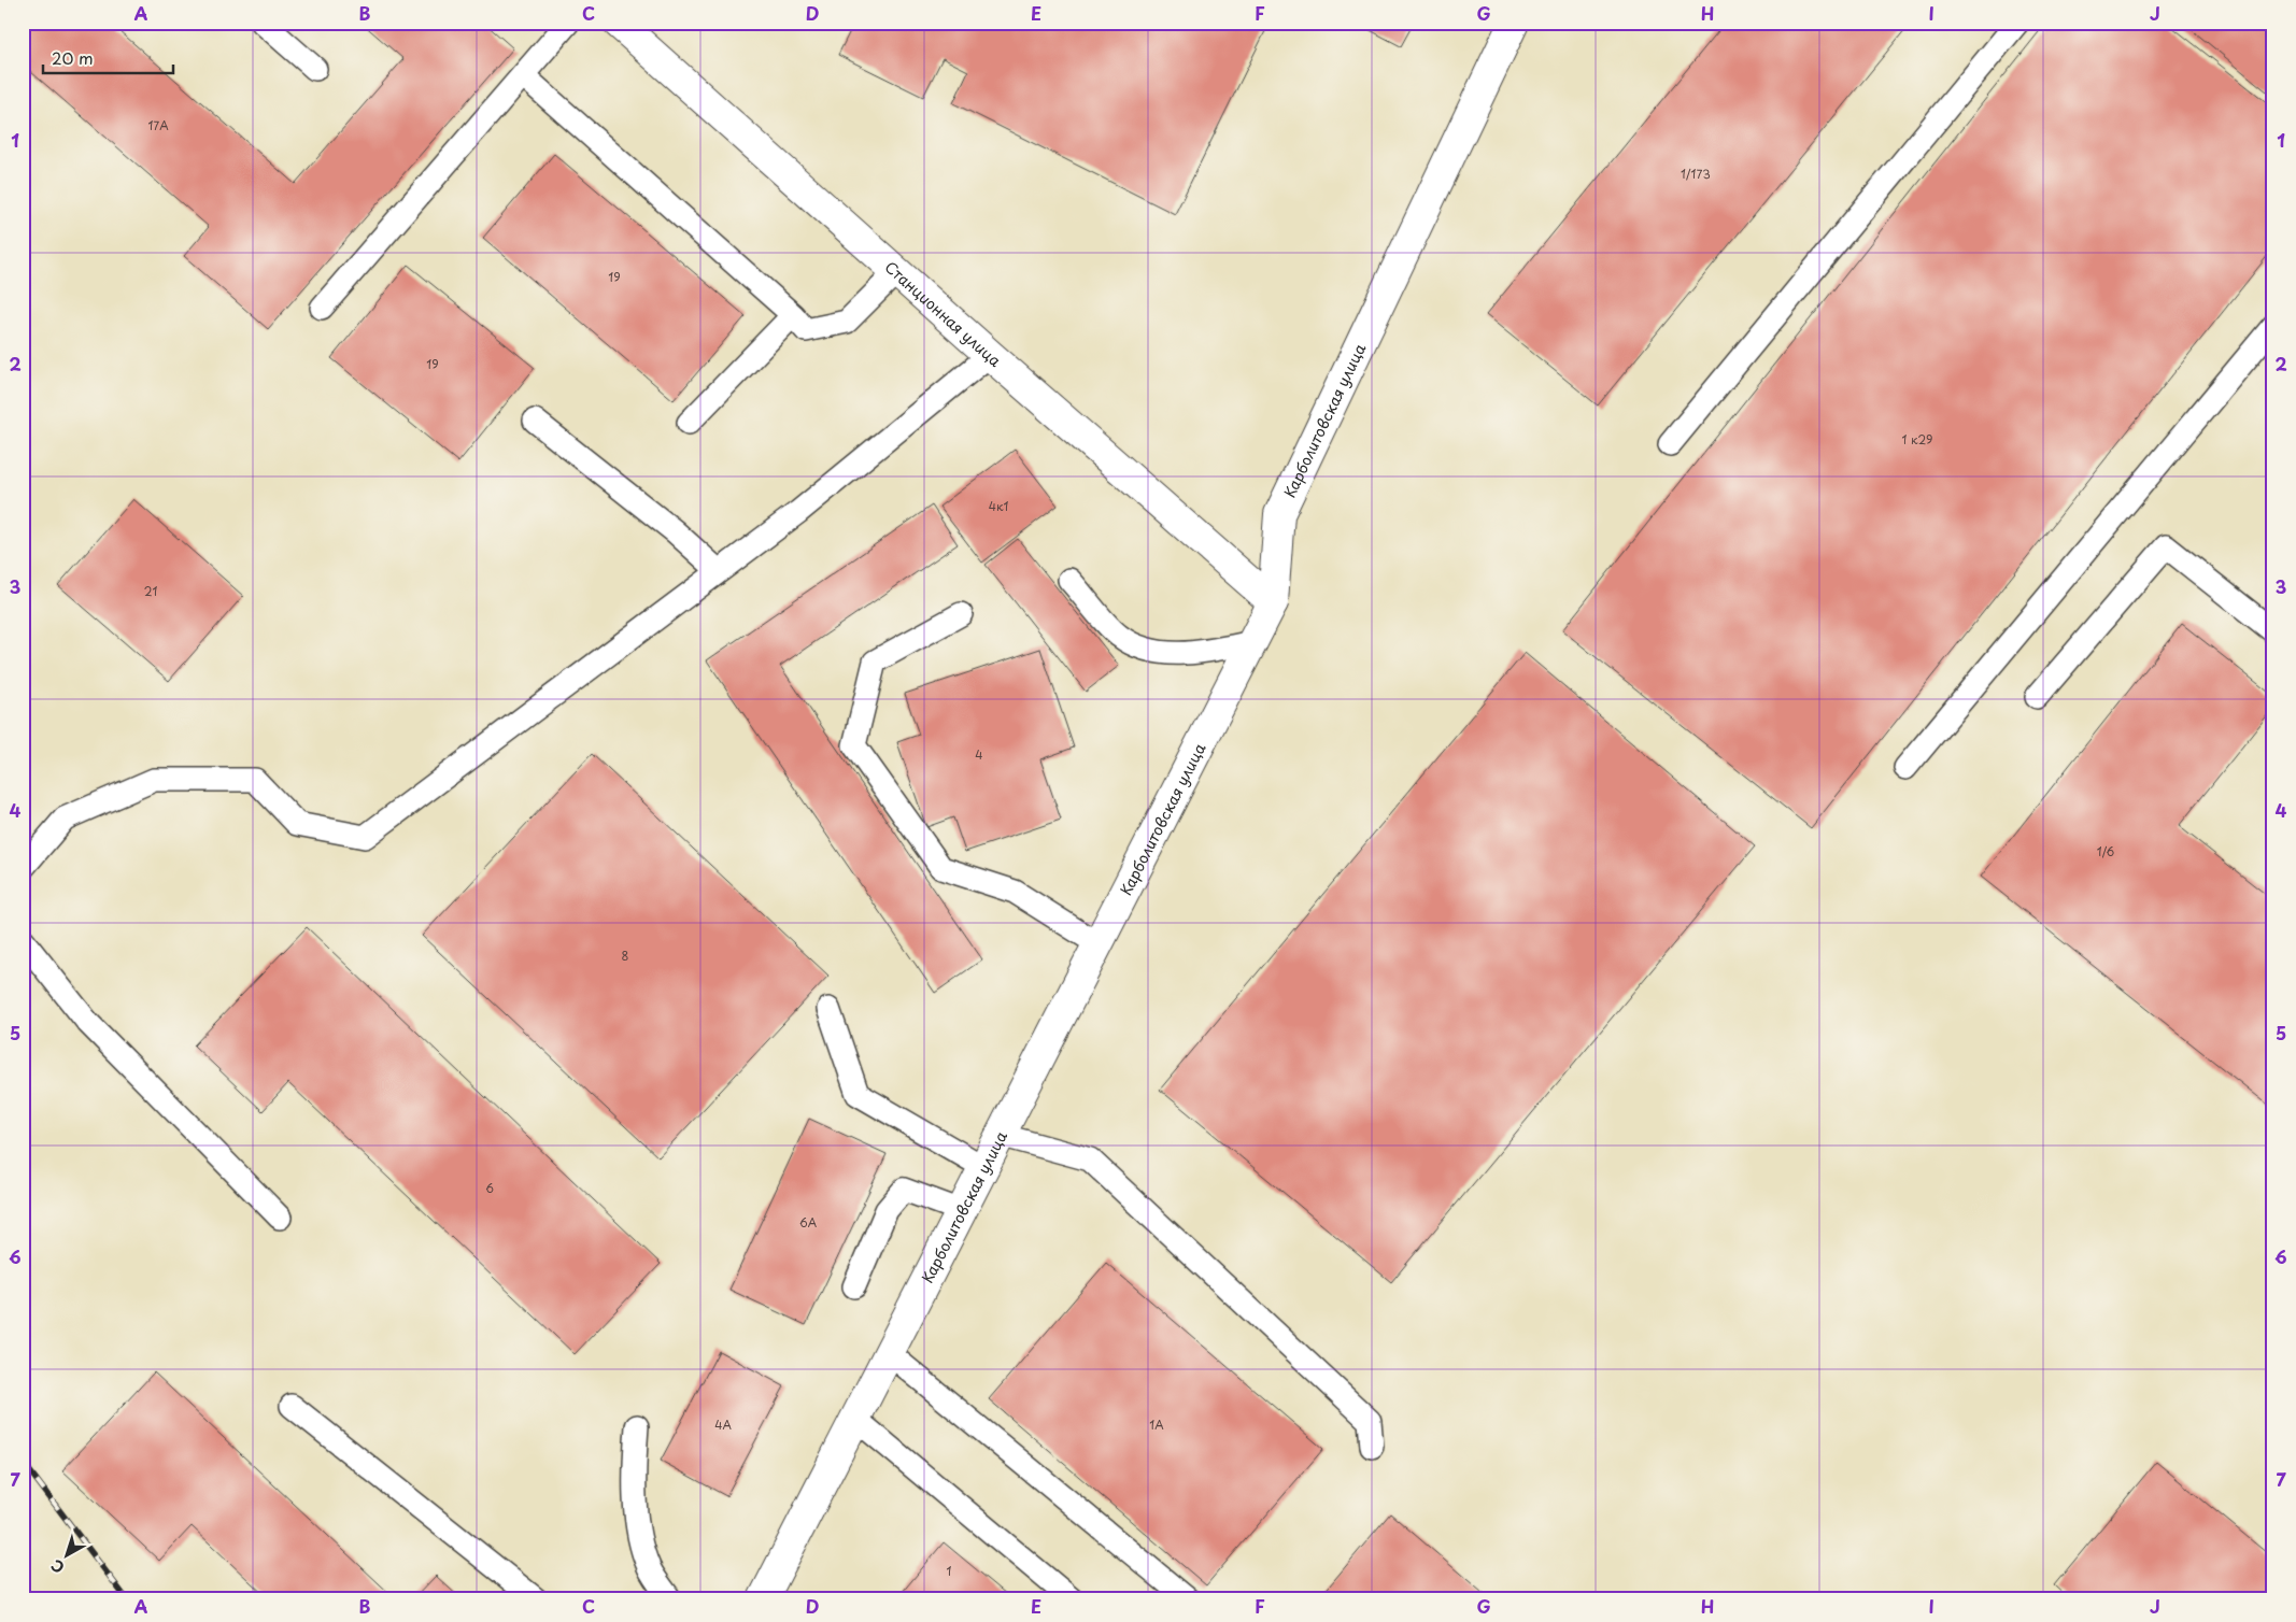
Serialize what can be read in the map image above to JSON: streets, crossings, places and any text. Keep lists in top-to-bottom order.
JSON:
{
  "streets": {
    "street": ["Станционная улица", "Карболитовская улица"]
  },
  "crossings": [
    ["Станционная улица", "Карболитовская улица"]
  ],
  "house_numbers": [
    "17А",
    "1/173",
    "19",
    "19",
    "1 к29",
    "4к1",
    "21",
    "4",
    "1/6",
    "8",
    "6",
    "6А",
    "4А",
    "1А",
    "1"
  ],
  "scale_bar": "20 m",
  "north": "bottom left",
  "grid": {
    "columns": [
      "A",
      "B",
      "C",
      "D",
      "E",
      "F",
      "G",
      "H",
      "I",
      "J"
    ],
    "rows": [
      "1",
      "2",
      "3",
      "4",
      "5",
      "6",
      "7"
    ]
  }
}
